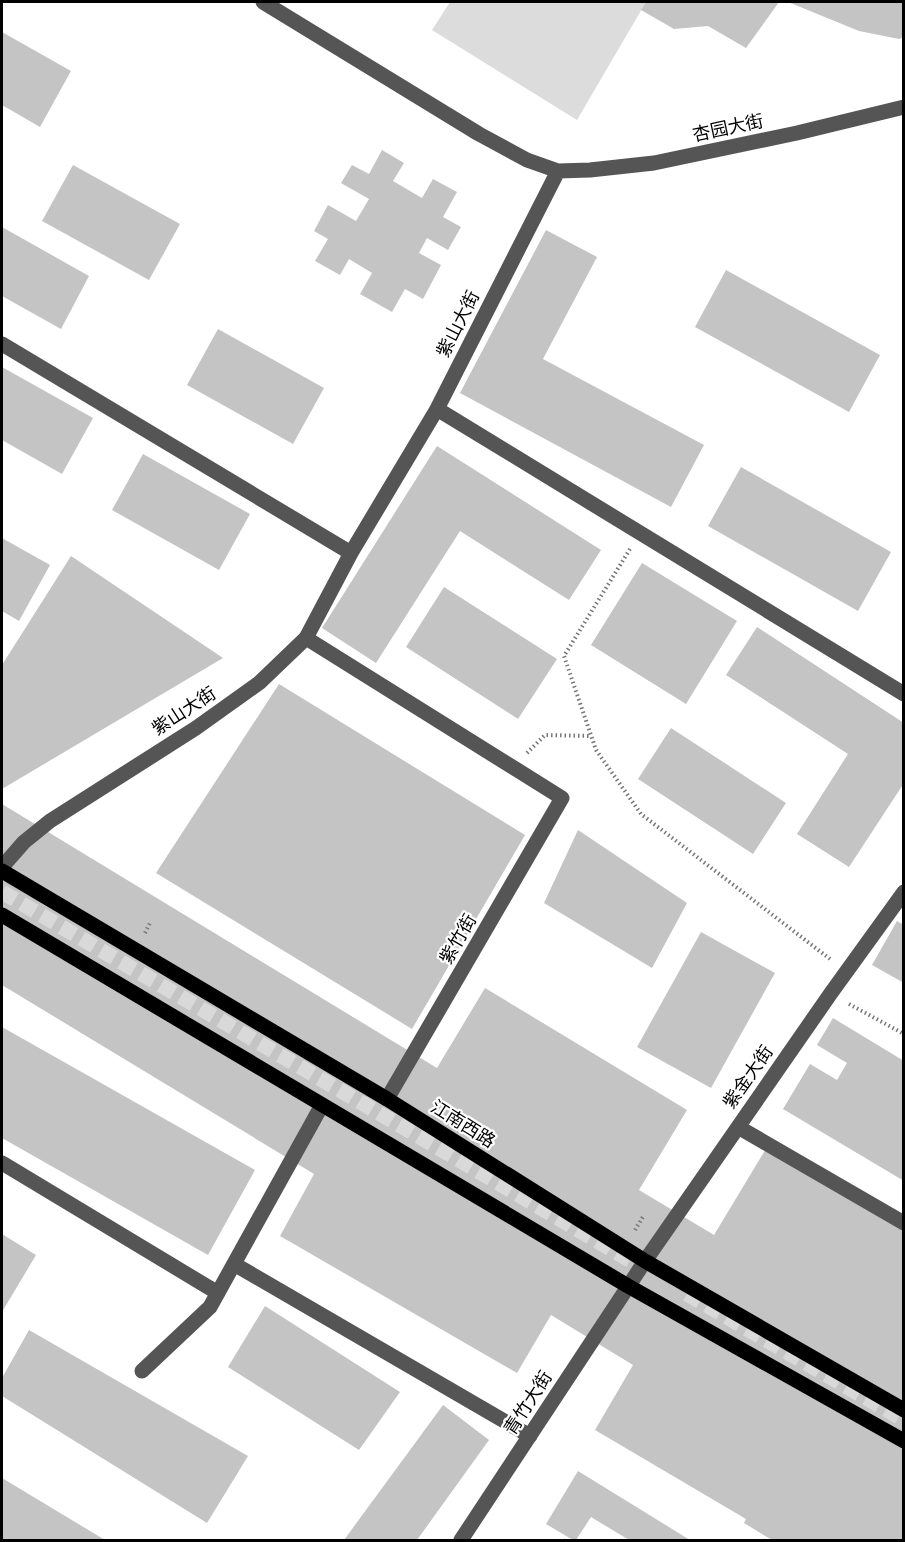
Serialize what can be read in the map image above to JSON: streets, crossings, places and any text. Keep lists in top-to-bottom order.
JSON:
{
  "streets": {
    "main road": ["江南西路"],
    "street": [
      "杏园大街",
      "紫山大街",
      "紫竹街",
      "紫金大街",
      "青竹大街"
    ]
  },
  "crossings": [
    ["杏园大街", "紫山大街"],
    ["紫山大街", "江南西路"],
    ["紫竹街", "江南西路"],
    ["紫金大街", "江南西路"],
    ["紫金大街", "青竹大街"]
  ]
}
